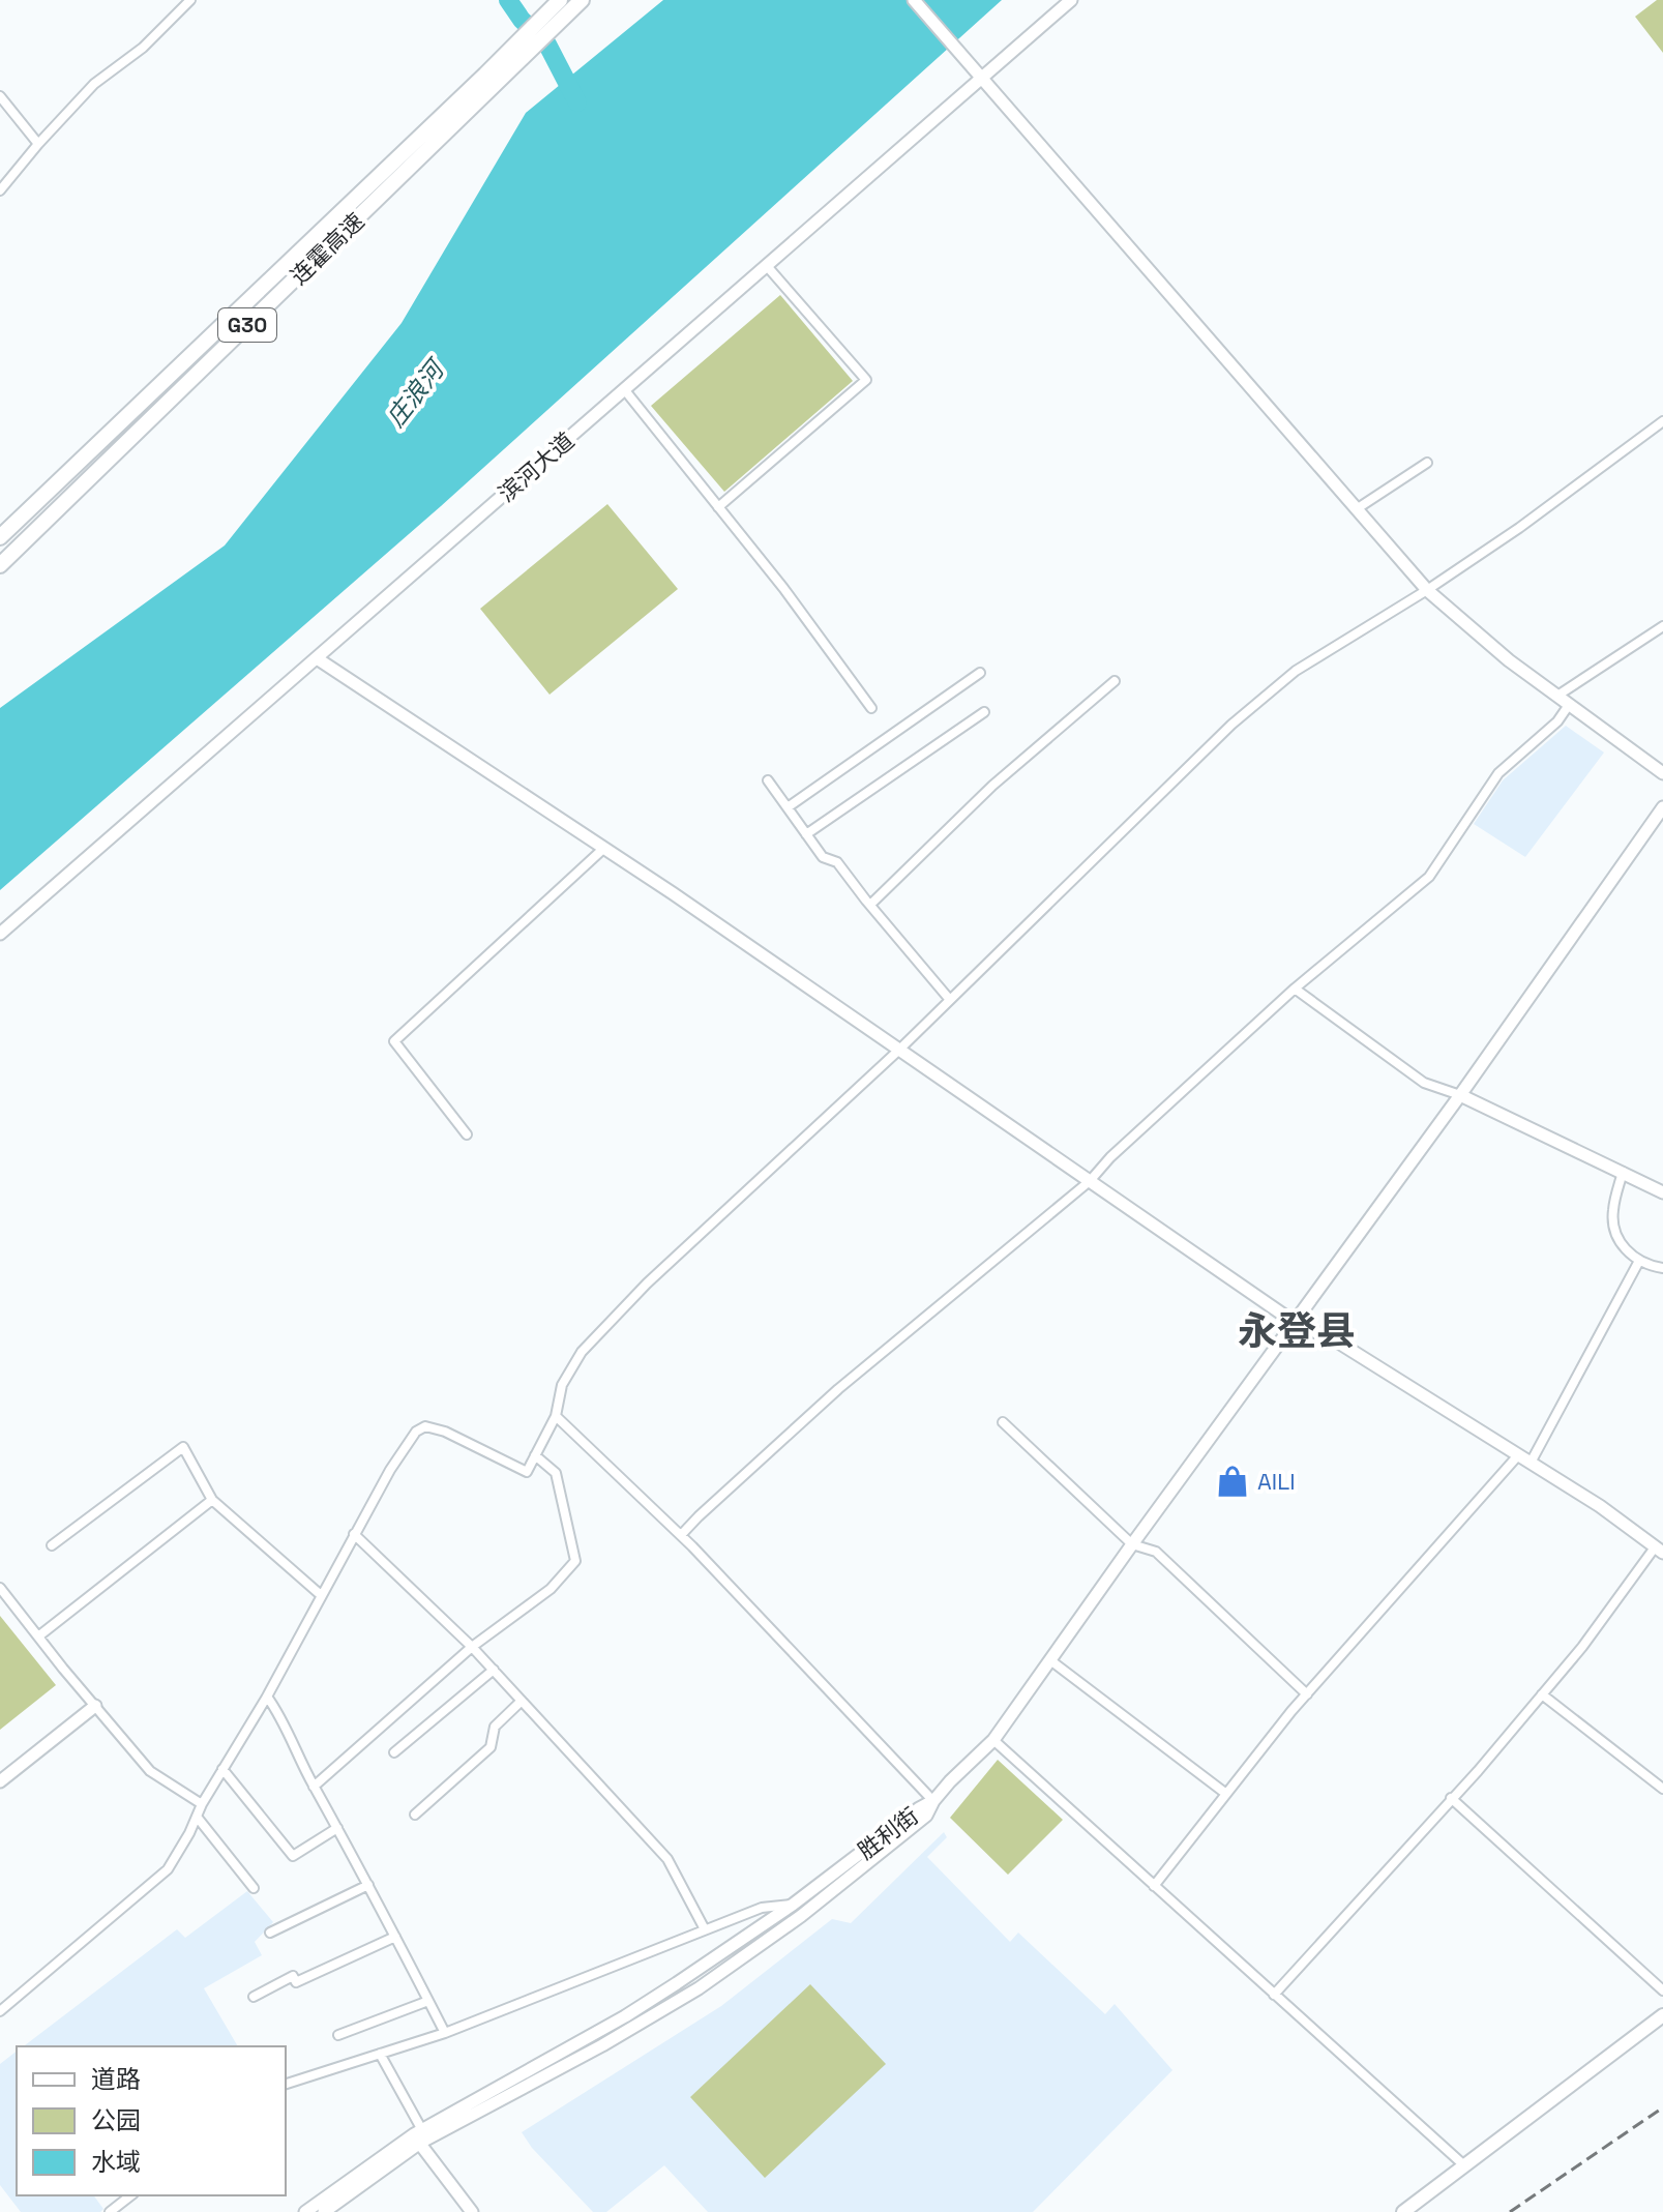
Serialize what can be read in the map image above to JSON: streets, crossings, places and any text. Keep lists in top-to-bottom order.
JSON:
{
  "streets": {
    "highway": ["连霍高速", "G30"],
    "street": ["滨河大道", "胜利街"]
  },
  "districts": ["永登县"],
  "water": ["庄浪河"],
  "places": {
    "shop": ["AILI"]
  },
  "legend": ["道路", "公园", "水域"]
}
